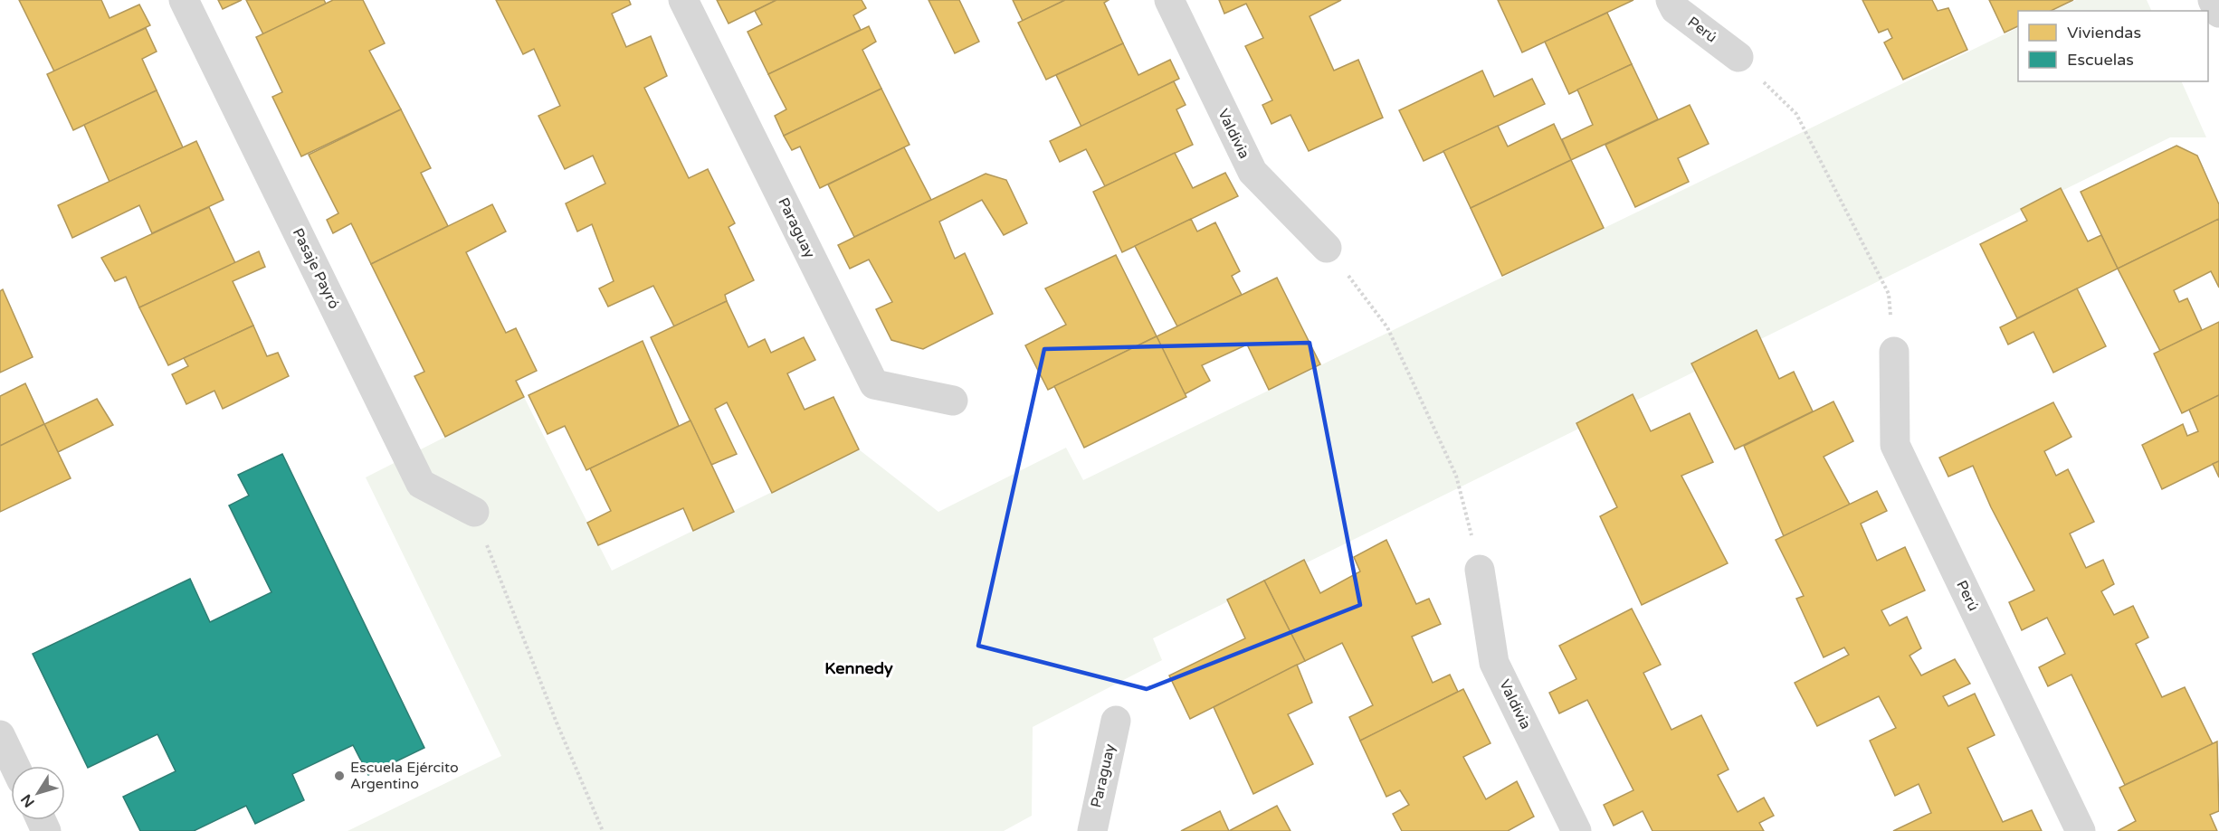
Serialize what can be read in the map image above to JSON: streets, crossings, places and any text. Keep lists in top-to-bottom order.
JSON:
{
  "streets": {
    "street": [
      "Perú",
      "Valdivia",
      "Paraguay",
      "Pasaje Payró"
    ]
  },
  "districts": ["Kennedy"],
  "places": ["Escuela Ejército Argentino"],
  "legend": ["Viviendas", "Escuelas"],
  "north": "bottom left"
}
